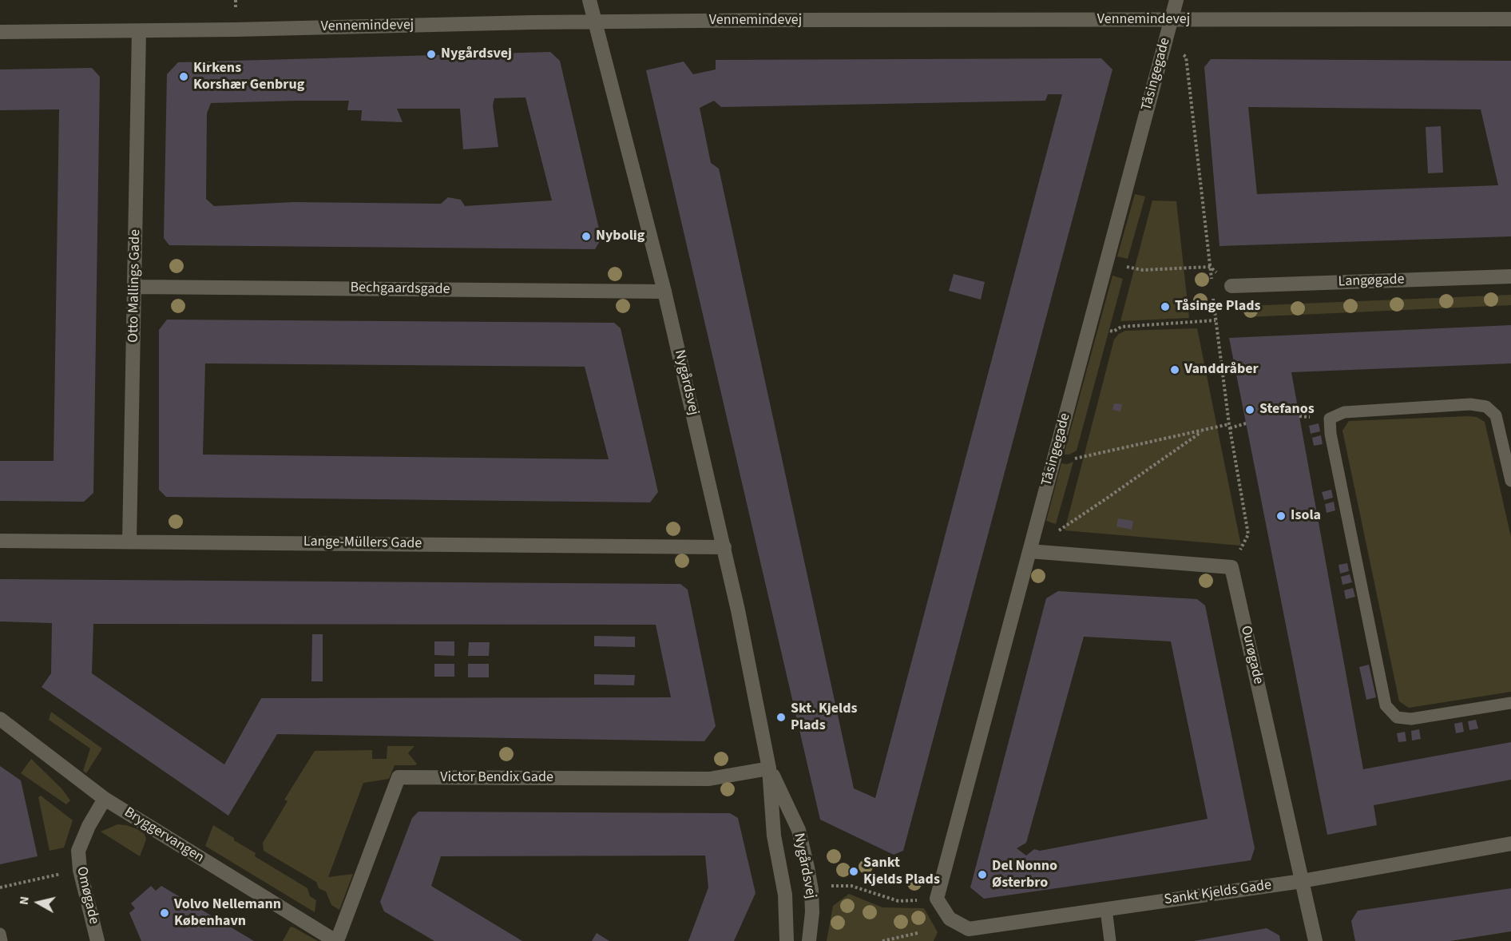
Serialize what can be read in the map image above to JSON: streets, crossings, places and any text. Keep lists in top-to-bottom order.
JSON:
{
  "streets": {
    "street": [
      "Vennemindevej",
      "Tåsingegade",
      "Langøgade",
      "Otto Mallings Gade",
      "Bechgaardsgade",
      "Nygårdsvej",
      "Lange-Müllers Gade",
      "Ourøgade",
      "Victor Bendix Gade",
      "Bryggervangen",
      "Sankt Kjelds Gade",
      "Omøgade"
    ]
  },
  "crossings": [
    ["Vennemindevej", "Tåsingegade"],
    ["Vennemindevej", "Otto Mallings Gade"],
    ["Vennemindevej", "Nygårdsvej"],
    ["Tåsingegade", "Ourøgade"],
    ["Tåsingegade", "Sankt Kjelds Gade"],
    ["Otto Mallings Gade", "Bechgaardsgade"],
    ["Otto Mallings Gade", "Lange-Müllers Gade"],
    ["Bechgaardsgade", "Nygårdsvej"],
    ["Nygårdsvej", "Lange-Müllers Gade"],
    ["Nygårdsvej", "Victor Bendix Gade"],
    ["Ourøgade", "Sankt Kjelds Gade"],
    ["Victor Bendix Gade", "Bryggervangen"],
    ["Bryggervangen", "Omøgade"]
  ],
  "places": [
    "Nygårdsvej",
    "Kirkens Korshær Genbrug",
    "Nybolig",
    "Tåsinge Plads",
    "Vanddråber",
    "Stefanos",
    "Isola",
    "Skt. Kjelds Plads",
    "Sankt Kjelds Plads",
    "Del Nonno Østerbro",
    "Volvo Nellemann København"
  ],
  "north": "left"
}
